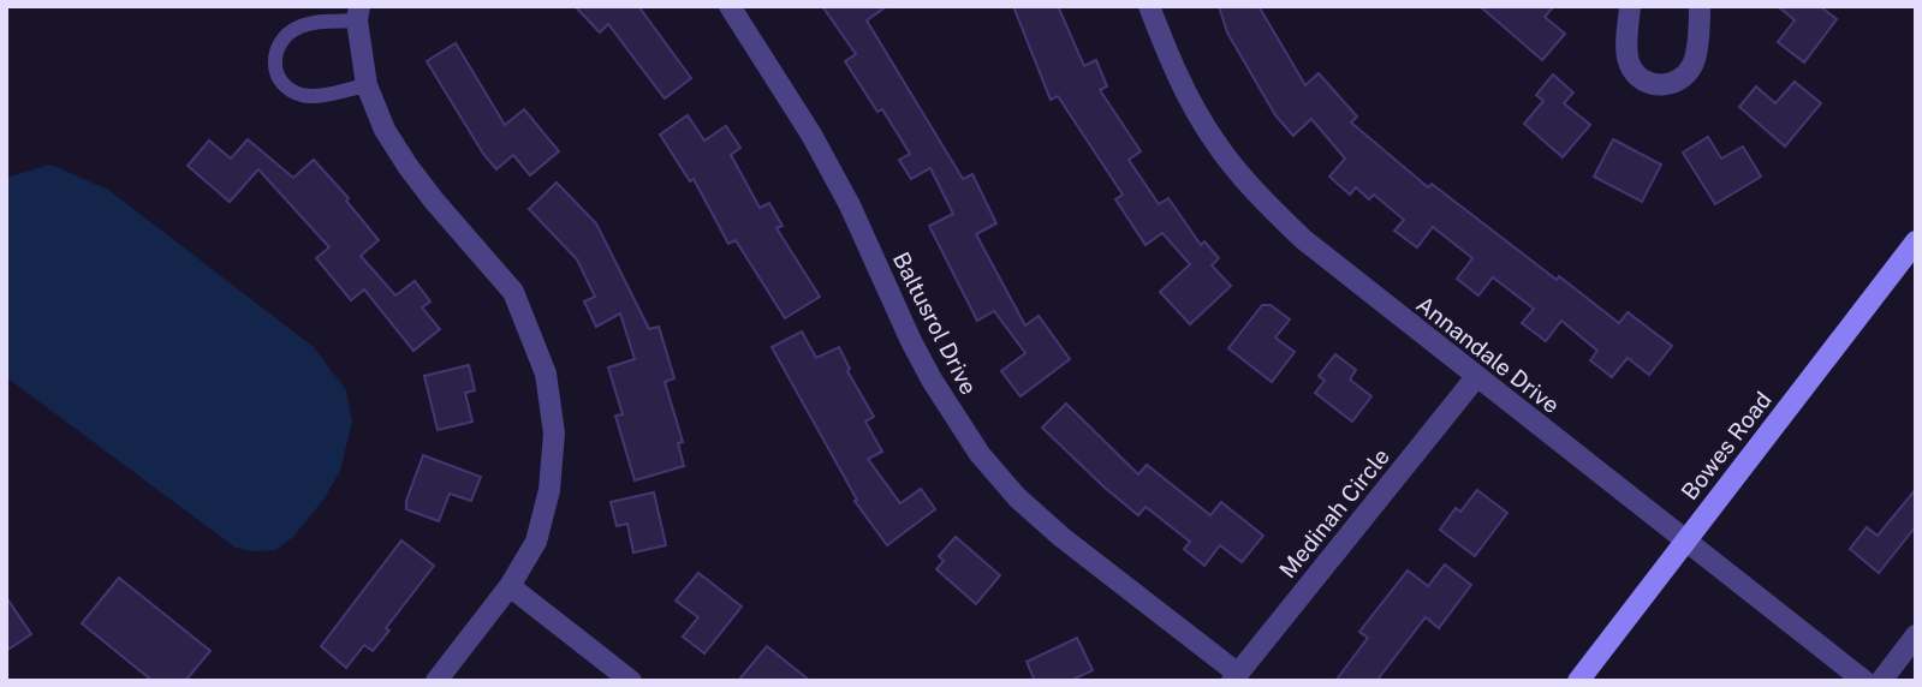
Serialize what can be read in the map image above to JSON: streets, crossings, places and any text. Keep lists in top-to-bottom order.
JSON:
{
  "streets": {
    "main road": ["Bowes Road"],
    "street": ["Baltusrol Drive", "Annandale Drive", "Medinah Circle"]
  },
  "crossings": [
    ["Baltusrol Drive", "Medinah Circle"],
    ["Annandale Drive", "Bowes Road"],
    ["Annandale Drive", "Medinah Circle"]
  ]
}
